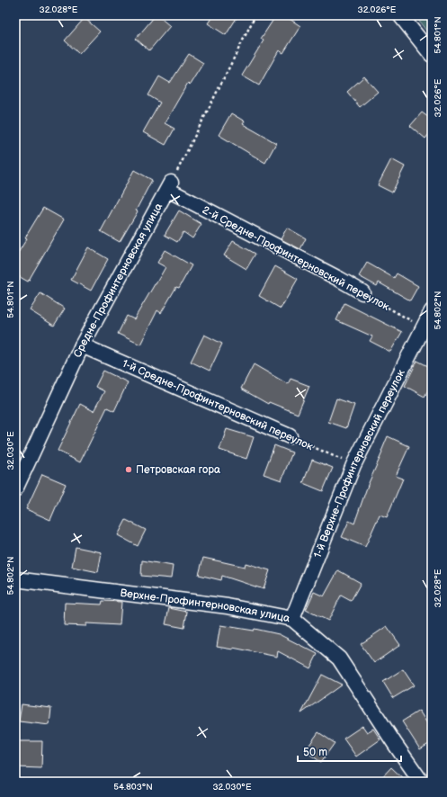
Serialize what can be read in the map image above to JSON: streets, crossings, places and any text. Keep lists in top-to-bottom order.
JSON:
{
  "streets": {
    "street": [
      "2-й Средне-Профинтерновский переулок",
      "Средне-Профинтерновская улица",
      "1-й Средне-Профинтерновский переулок",
      "1-й Верхне-Профинтерновский переулок",
      "Верхне-Профинтерновская улица"
    ]
  },
  "crossings": [
    ["2-й Средне-Профинтерновский переулок", "Средне-Профинтерновская улица"],
    ["2-й Средне-Профинтерновский переулок", "1-й Верхне-Профинтерновский переулок"],
    ["Средне-Профинтерновская улица", "1-й Средне-Профинтерновский переулок"],
    ["1-й Средне-Профинтерновский переулок", "1-й Верхне-Профинтерновский переулок"],
    ["1-й Верхне-Профинтерновский переулок", "Верхне-Профинтерновская улица"]
  ],
  "places": ["Петровская гора"],
  "scale_bar": "50 m",
  "coordinates": [
    "32.028°E",
    "32.026°E",
    "54.801°N",
    "54.802°N",
    "32.030°E",
    "54.803°N"
  ]
}
